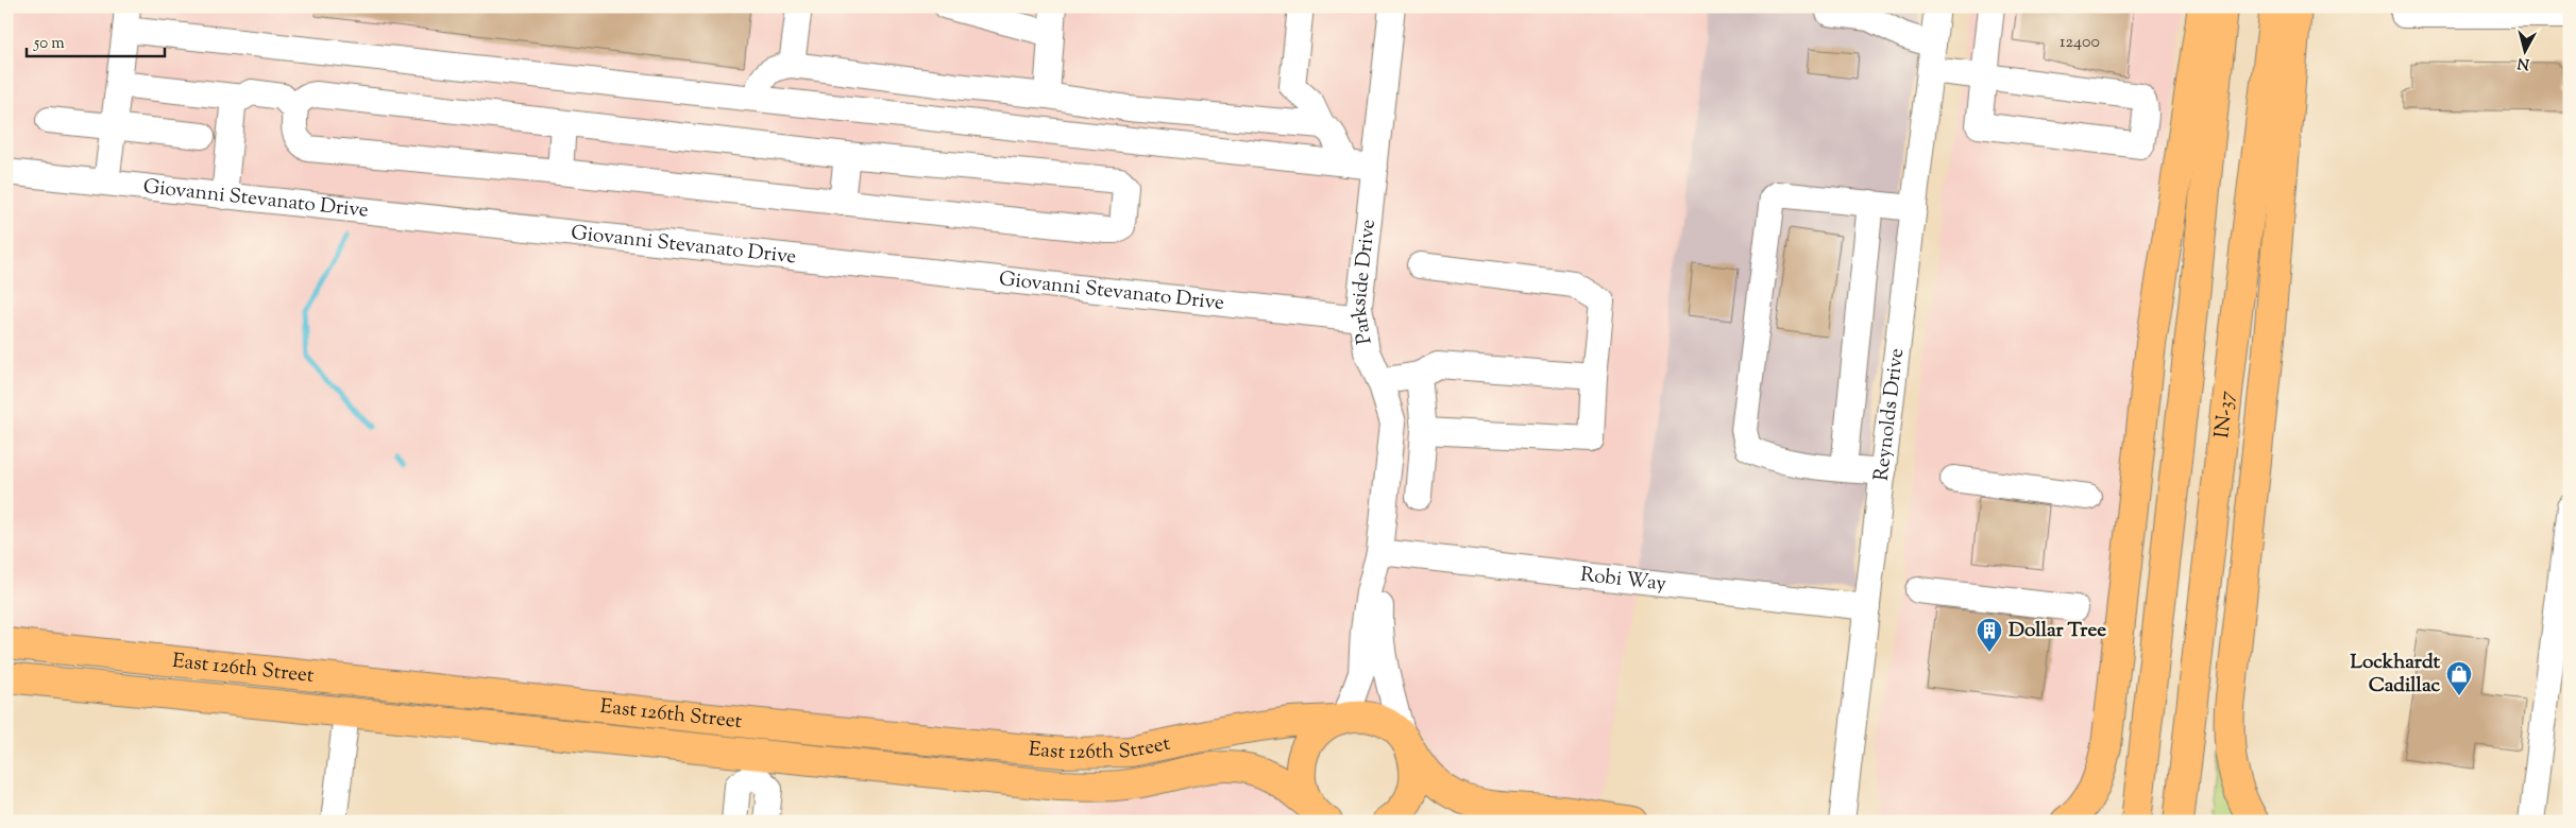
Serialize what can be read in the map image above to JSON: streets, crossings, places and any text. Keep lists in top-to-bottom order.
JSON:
{
  "streets": {
    "main road": ["IN-37", "East 126th Street"],
    "street": [
      "Giovanni Stevanato Drive",
      "Parkside Drive",
      "Reynolds Drive",
      "Robi Way"
    ]
  },
  "crossings": [
    ["Giovanni Stevanato Drive", "Parkside Drive"],
    ["Parkside Drive", "Robi Way"],
    ["Parkside Drive", "East 126th Street"],
    ["Reynolds Drive", "Robi Way"]
  ],
  "places": {
    "building": ["Dollar Tree"],
    "shop": ["Lockhardt Cadillac"]
  },
  "house_numbers": ["12400"],
  "scale_bar": "50 m",
  "north": "bottom"
}
